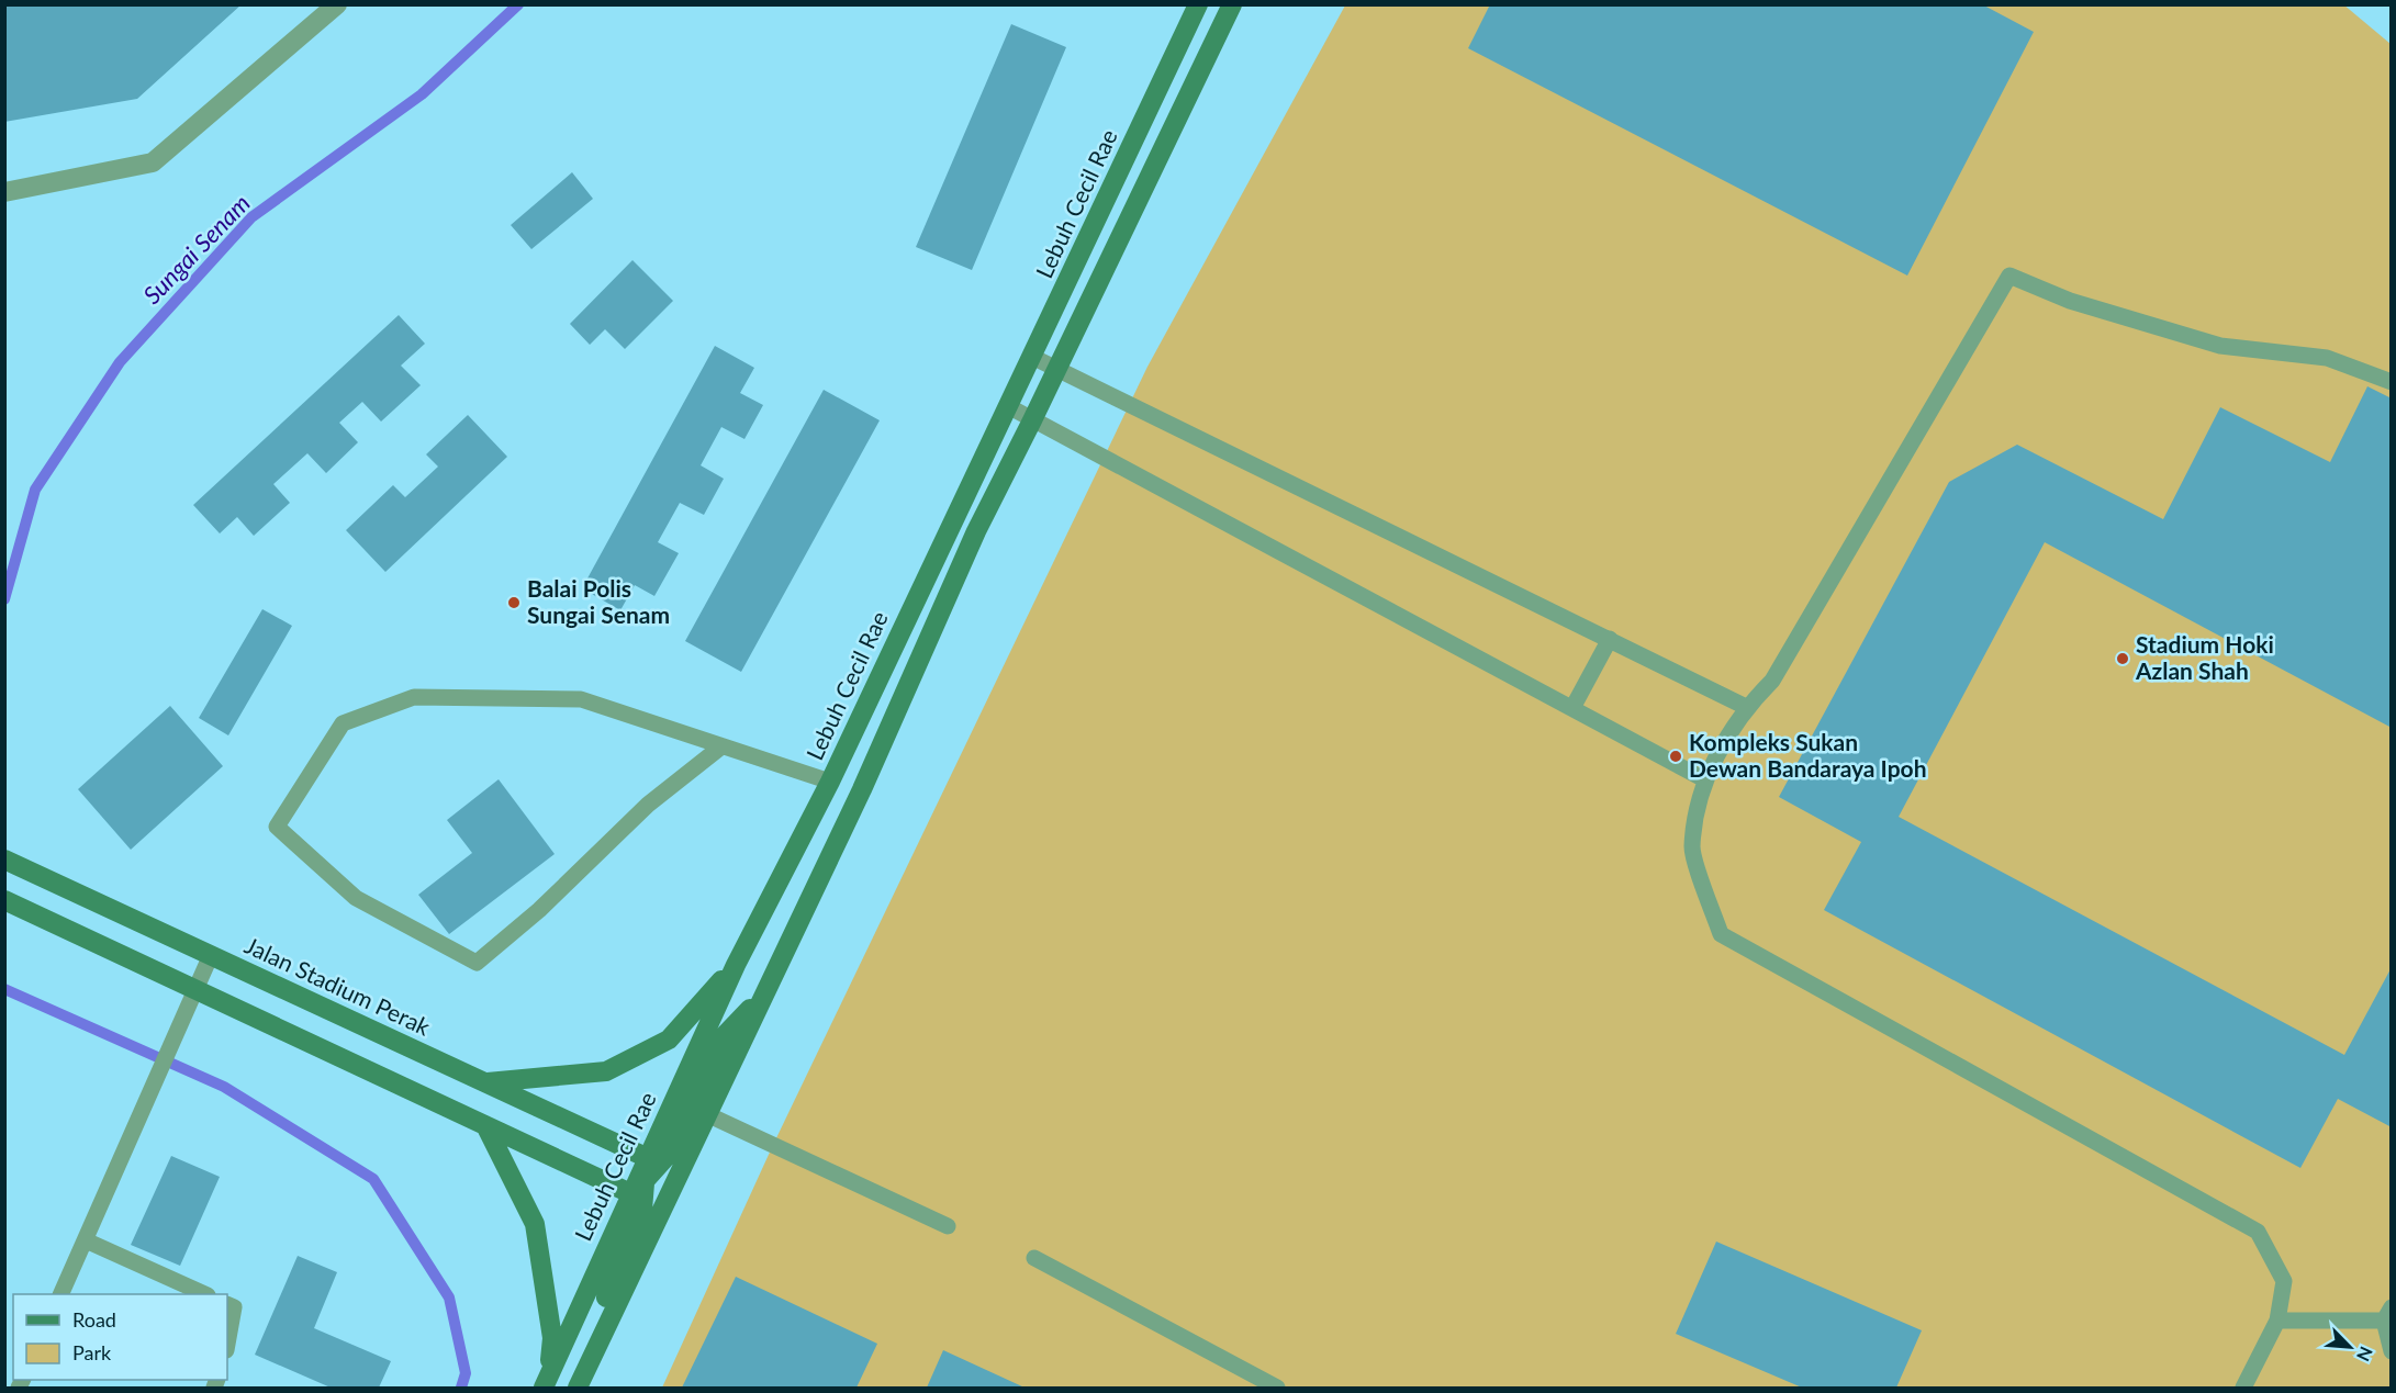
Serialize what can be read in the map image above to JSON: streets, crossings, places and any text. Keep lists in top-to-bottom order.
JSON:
{
  "streets": {
    "street": ["Lebuh Cecil Rae", "Jalan Stadium Perak"]
  },
  "crossings": [
    ["Lebuh Cecil Rae", "Jalan Stadium Perak"]
  ],
  "water": ["Sungai Senam"],
  "places": ["Balai Polis Sungai Senam", "Stadium Hoki Azlan Shah", "Kompleks Sukan Dewan Bandaraya Ipoh"],
  "legend": ["Road", "Park"],
  "north": "bottom right"
}
